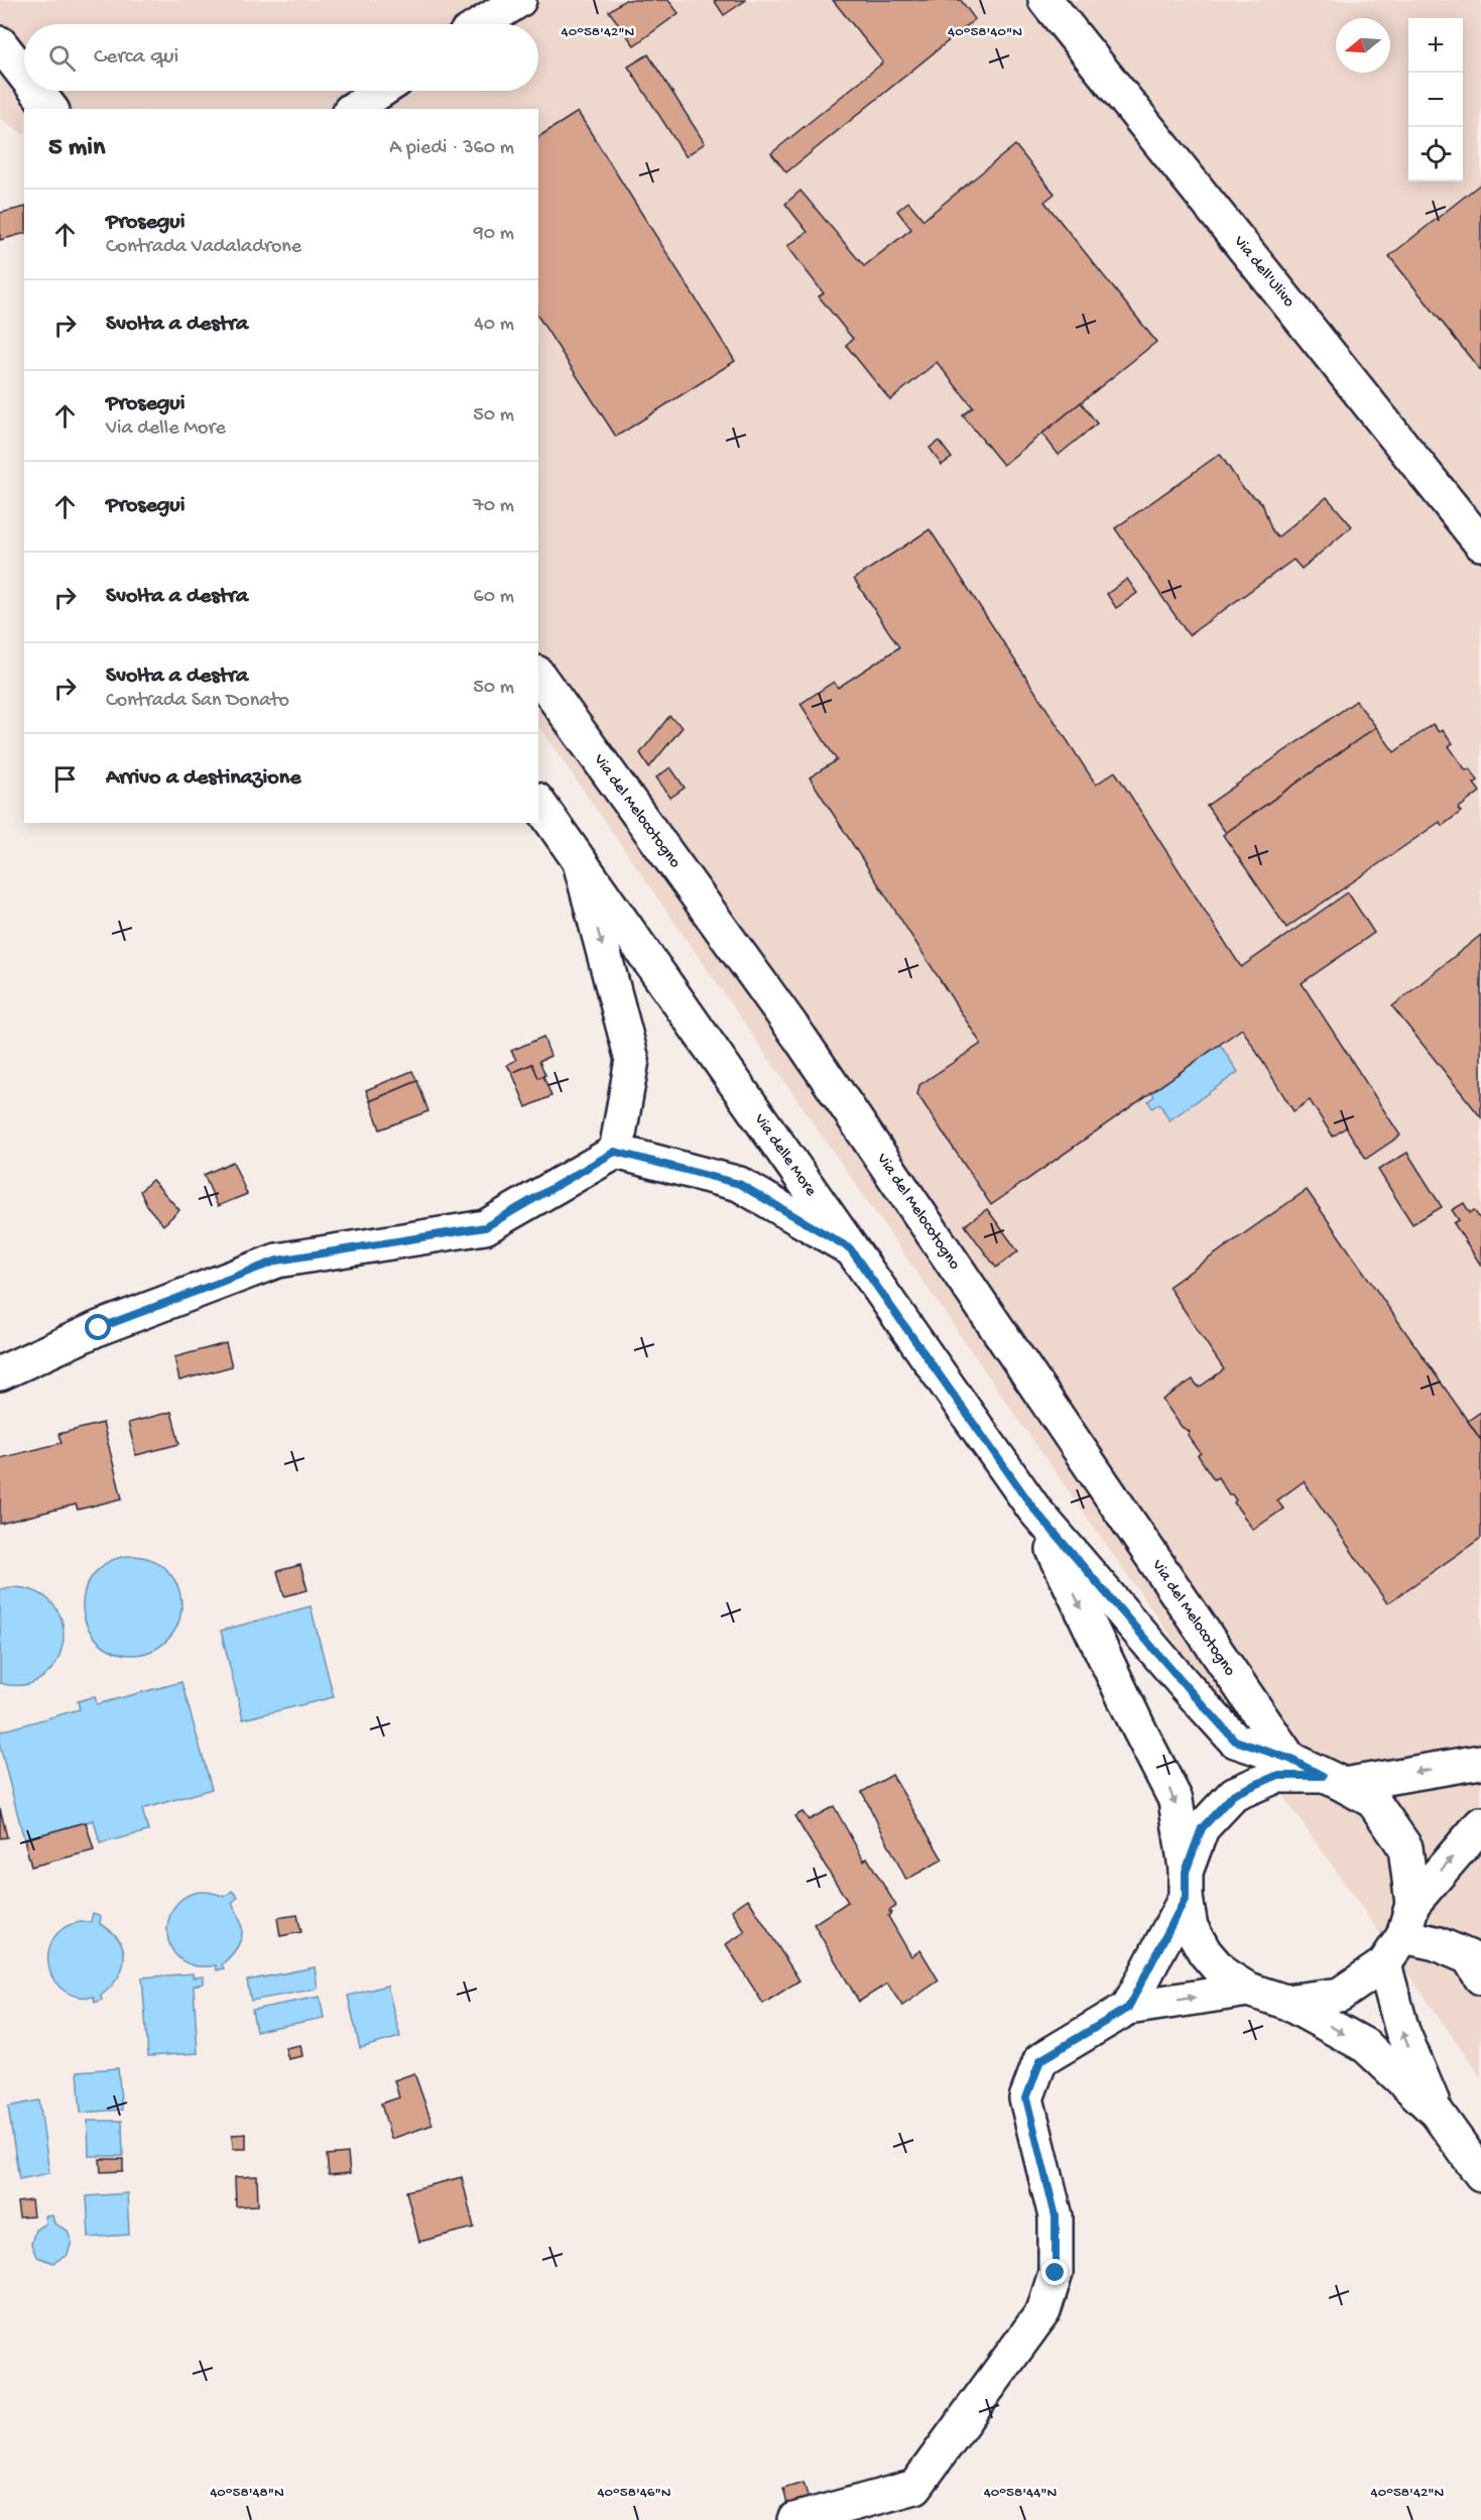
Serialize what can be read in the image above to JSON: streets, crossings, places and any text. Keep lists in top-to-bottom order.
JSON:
{
  "streets": {
    "street": ["Via dell'Ulivo", "Via del Melocotogno", "Via delle More"]
  },
  "north": "left",
  "page": {
    "map_buttons": ["+", "−"],
    "search": "Cerca qui",
    "heading": ["5 min", "A piedi · 360 m"],
    "list": [
      ["Prosegui", "Contrada Vadaladrone", "90 m"],
      ["Svolta a destra", "40 m"],
      ["Prosegui", "Via delle More", "50 m"],
      ["Prosegui", "70 m"],
      ["Svolta a destra", "60 m"],
      ["Svolta a destra", "Contrada San Donato", "50 m"],
      "Arrivo a destinazione"
    ]
  },
  "coordinates": [
    "40°58'42\"N",
    "40°58'40\"N",
    "40°58'48\"N",
    "40°58'46\"N",
    "40°58'44\"N"
  ]
}
